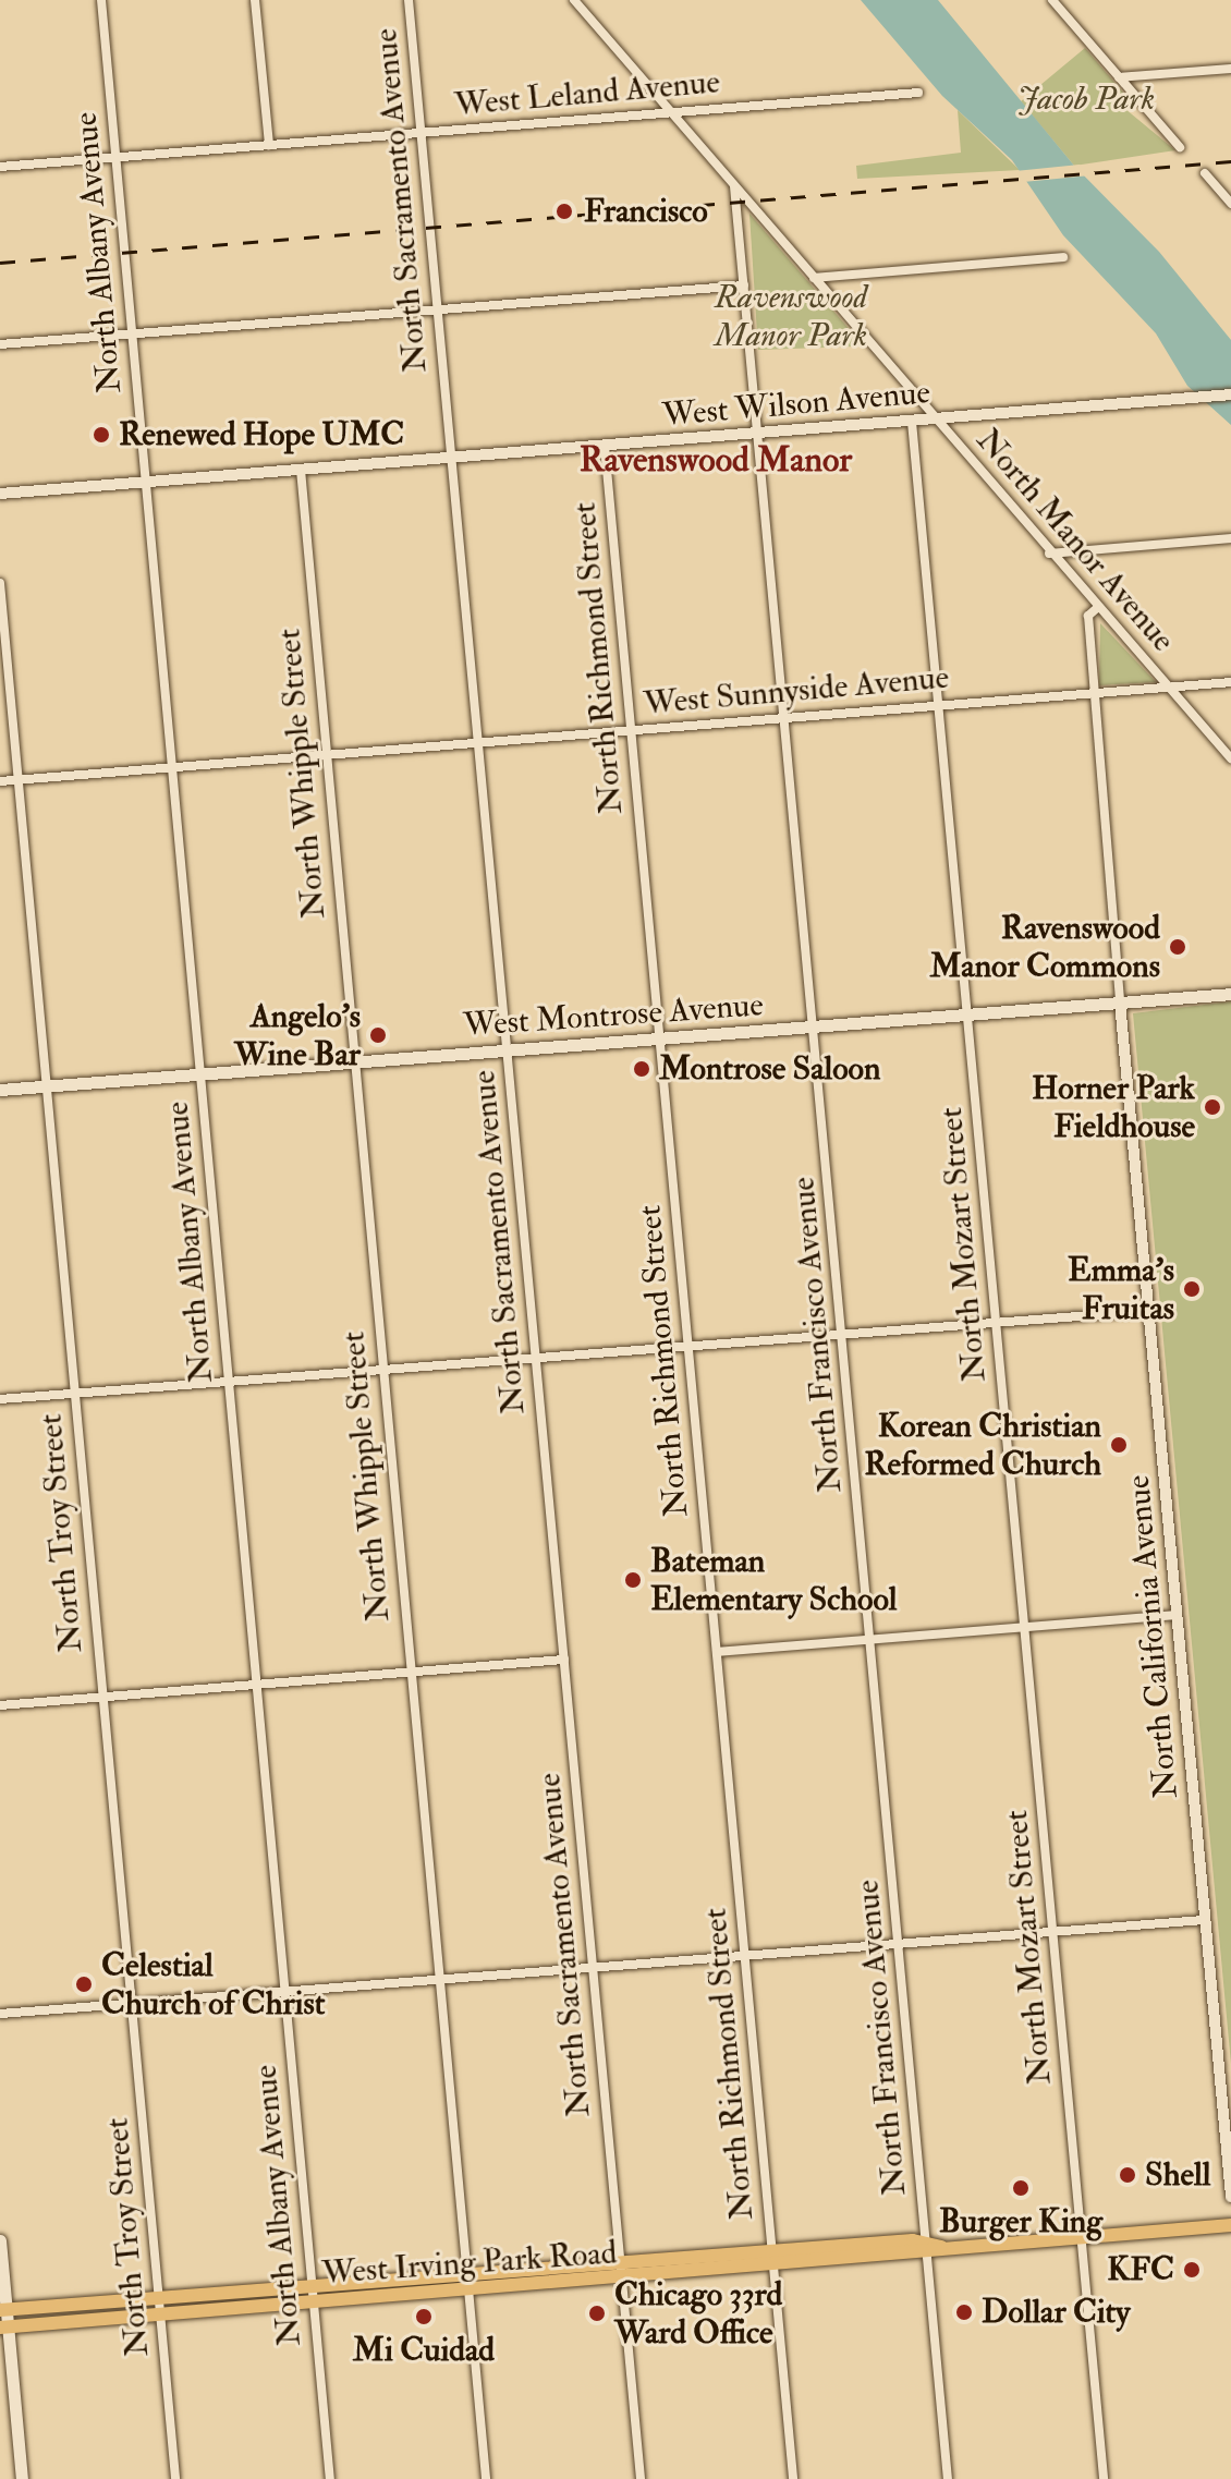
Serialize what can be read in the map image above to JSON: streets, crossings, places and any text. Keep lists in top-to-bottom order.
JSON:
{
  "streets": {
    "main road": ["West Montrose Avenue", "West Irving Park Road"],
    "street": [
      "West Leland Avenue",
      "North Sacramento Avenue",
      "North Albany Avenue",
      "West Wilson Avenue",
      "North Manor Avenue",
      "North Richmond Street",
      "West Sunnyside Avenue",
      "North Whipple Street",
      "North Mozart Street",
      "North Francisco Avenue",
      "North Troy Street",
      "North California Avenue"
    ]
  },
  "crossings": [
    ["West Leland Avenue", "North Sacramento Avenue"],
    ["West Leland Avenue", "North Albany Avenue"],
    ["West Leland Avenue", "North Manor Avenue"],
    ["North Sacramento Avenue", "West Wilson Avenue"],
    ["North Sacramento Avenue", "West Sunnyside Avenue"],
    ["North Sacramento Avenue", "West Montrose Avenue"],
    ["North Sacramento Avenue", "West Irving Park Road"],
    ["North Albany Avenue", "West Wilson Avenue"],
    ["North Albany Avenue", "West Sunnyside Avenue"],
    ["North Albany Avenue", "West Montrose Avenue"],
    ["North Albany Avenue", "West Irving Park Road"],
    ["West Wilson Avenue", "North Manor Avenue"],
    ["West Wilson Avenue", "North Richmond Street"],
    ["West Wilson Avenue", "North Whipple Street"],
    ["West Wilson Avenue", "North Mozart Street"],
    ["West Wilson Avenue", "North Francisco Avenue"],
    ["North Manor Avenue", "West Sunnyside Avenue"],
    ["North Manor Avenue", "North Francisco Avenue"],
    ["North Manor Avenue", "North California Avenue"],
    ["North Richmond Street", "West Sunnyside Avenue"],
    ["North Richmond Street", "West Montrose Avenue"],
    ["North Richmond Street", "West Irving Park Road"],
    ["West Sunnyside Avenue", "North Whipple Street"],
    ["West Sunnyside Avenue", "North Mozart Street"],
    ["West Sunnyside Avenue", "North Francisco Avenue"],
    ["West Sunnyside Avenue", "North Troy Street"],
    ["West Sunnyside Avenue", "North California Avenue"],
    ["North Whipple Street", "West Montrose Avenue"],
    ["North Whipple Street", "West Irving Park Road"],
    ["West Montrose Avenue", "North Mozart Street"],
    ["West Montrose Avenue", "North Francisco Avenue"],
    ["West Montrose Avenue", "North Troy Street"],
    ["West Montrose Avenue", "North California Avenue"],
    ["North Mozart Street", "West Irving Park Road"],
    ["North Francisco Avenue", "West Irving Park Road"],
    ["North Troy Street", "West Irving Park Road"]
  ],
  "districts": ["Ravenswood Manor"],
  "parks": ["Jacob Park", "Ravenswood Manor Park"],
  "places": [
    "Francisco",
    "Renewed Hope UMC",
    "Ravenswood Manor Commons",
    "Angelo’s Wine Bar",
    "Montrose Saloon",
    "Horner Park Fieldhouse",
    "Emma's Fruitas",
    "Korean Christian Reformed Church",
    "Bateman Elementary School",
    "Celestial Church of Christ",
    "Shell",
    "Burger King",
    "KFC",
    "Dollar City",
    "Chicago 33rd Ward Office",
    "Mi Cuidad"
  ]
}
